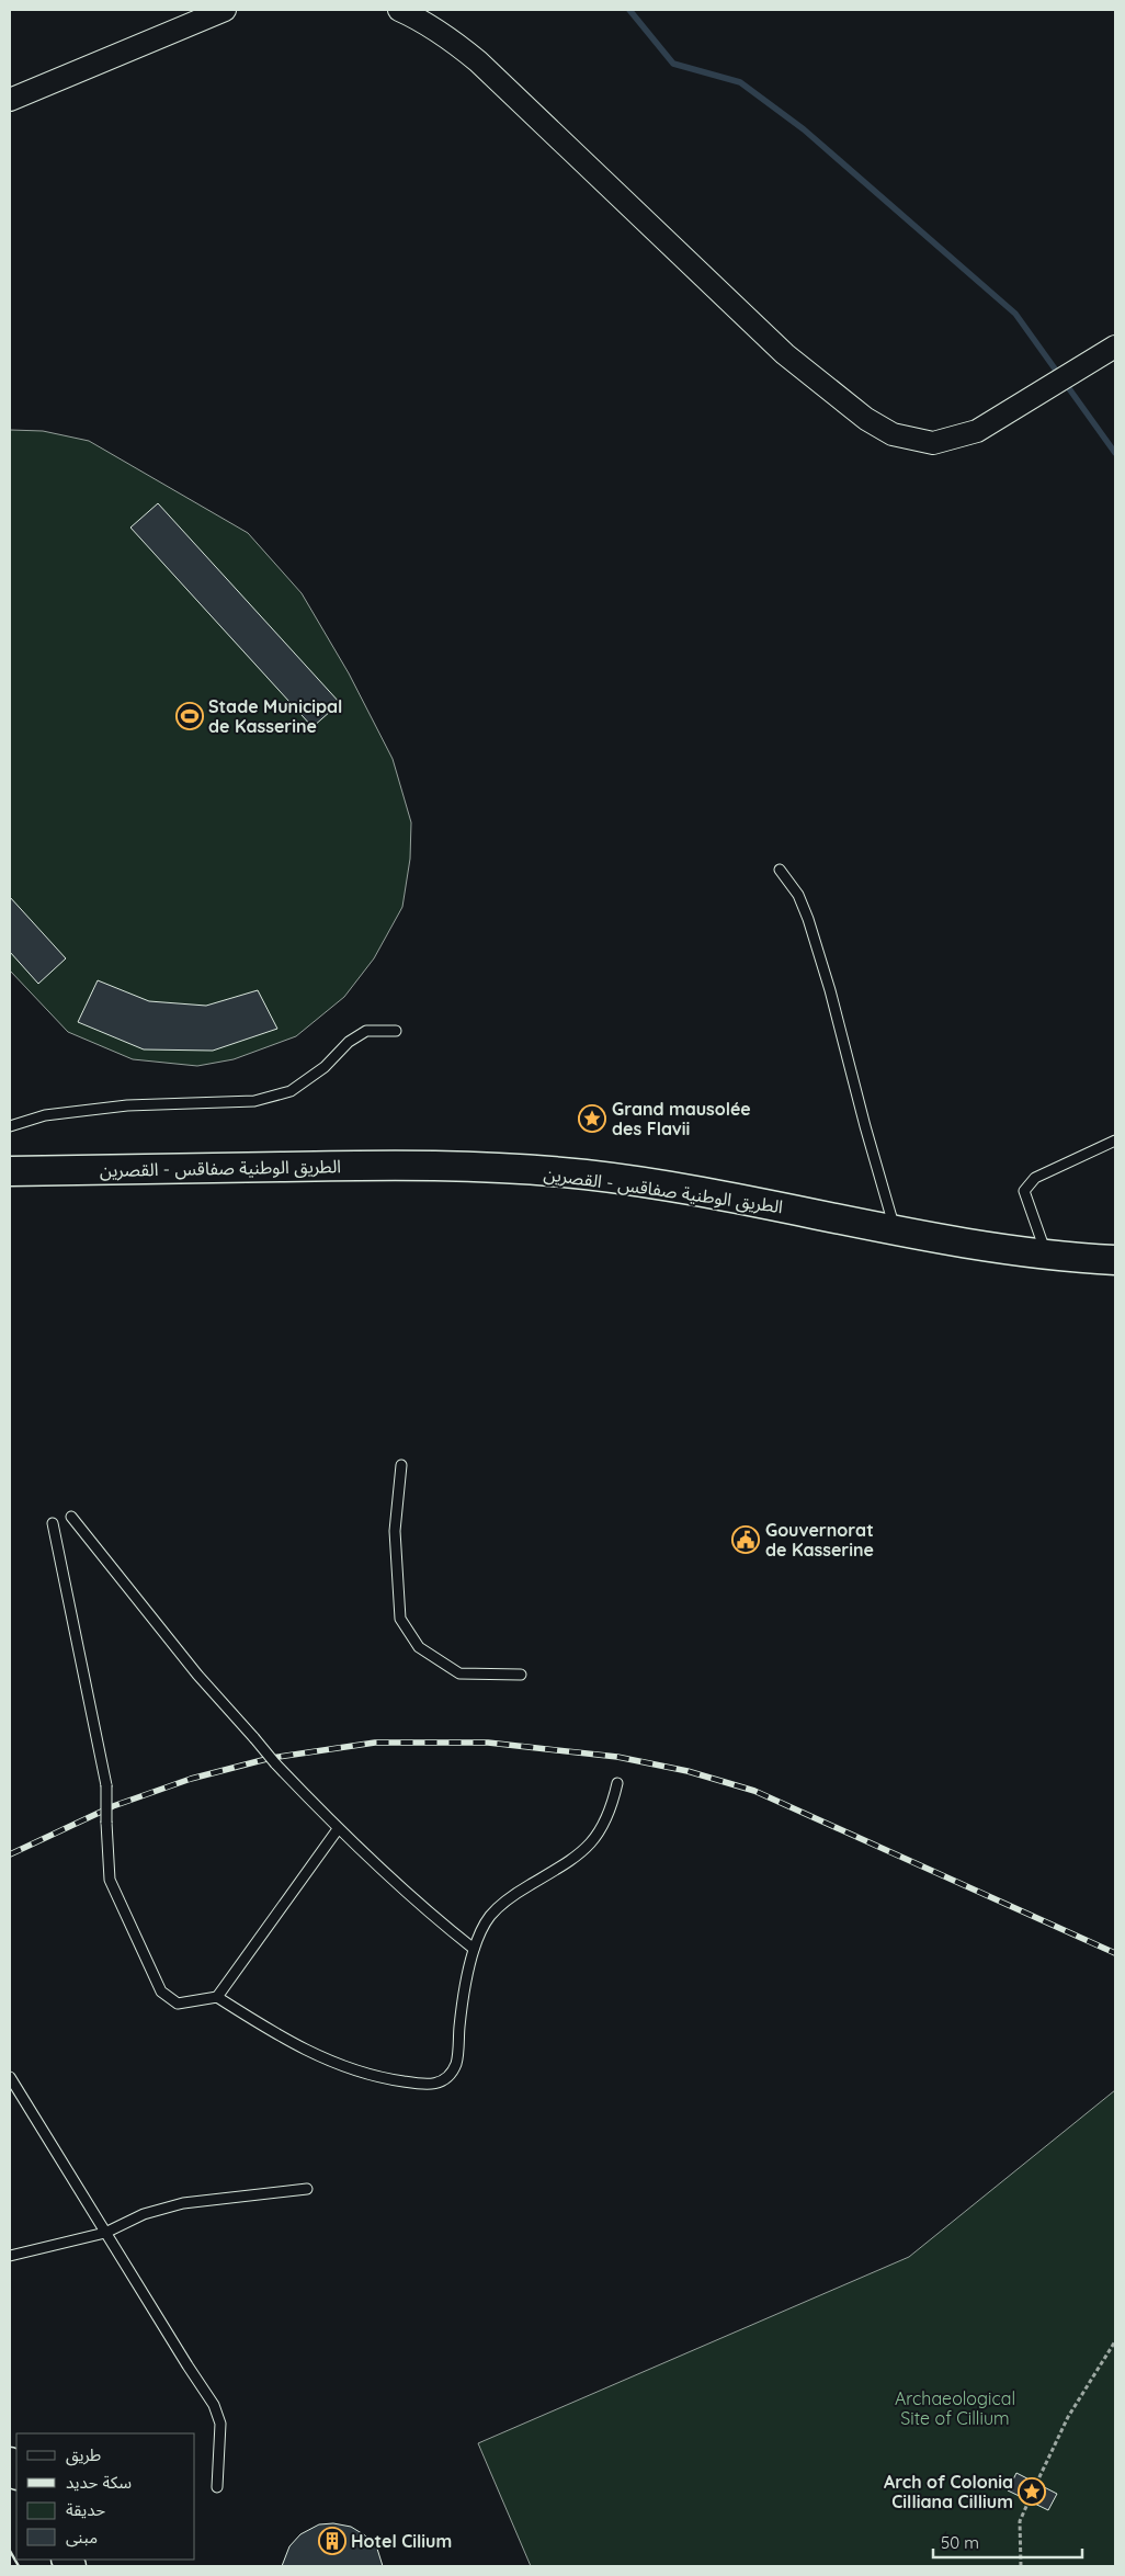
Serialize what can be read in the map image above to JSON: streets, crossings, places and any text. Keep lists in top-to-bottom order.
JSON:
{
  "streets": {
    "main road": ["الطريق الوطنية صفاقس - القصرين"]
  },
  "parks": ["Archaeological Site of Cillium"],
  "places": {
    "sports": ["Stade Municipal de Kasserine"],
    "place": ["Grand mausolée des Flavii", "Arch of Colonia Cilliana Cillium"],
    "public building": ["Gouvernorat de Kasserine"],
    "building": ["Hotel Cilium"]
  },
  "legend": [
    "طريق",
    "سكة حديد",
    "حديقة",
    "مبنى"
  ],
  "scale_bar": "50 m"
}
